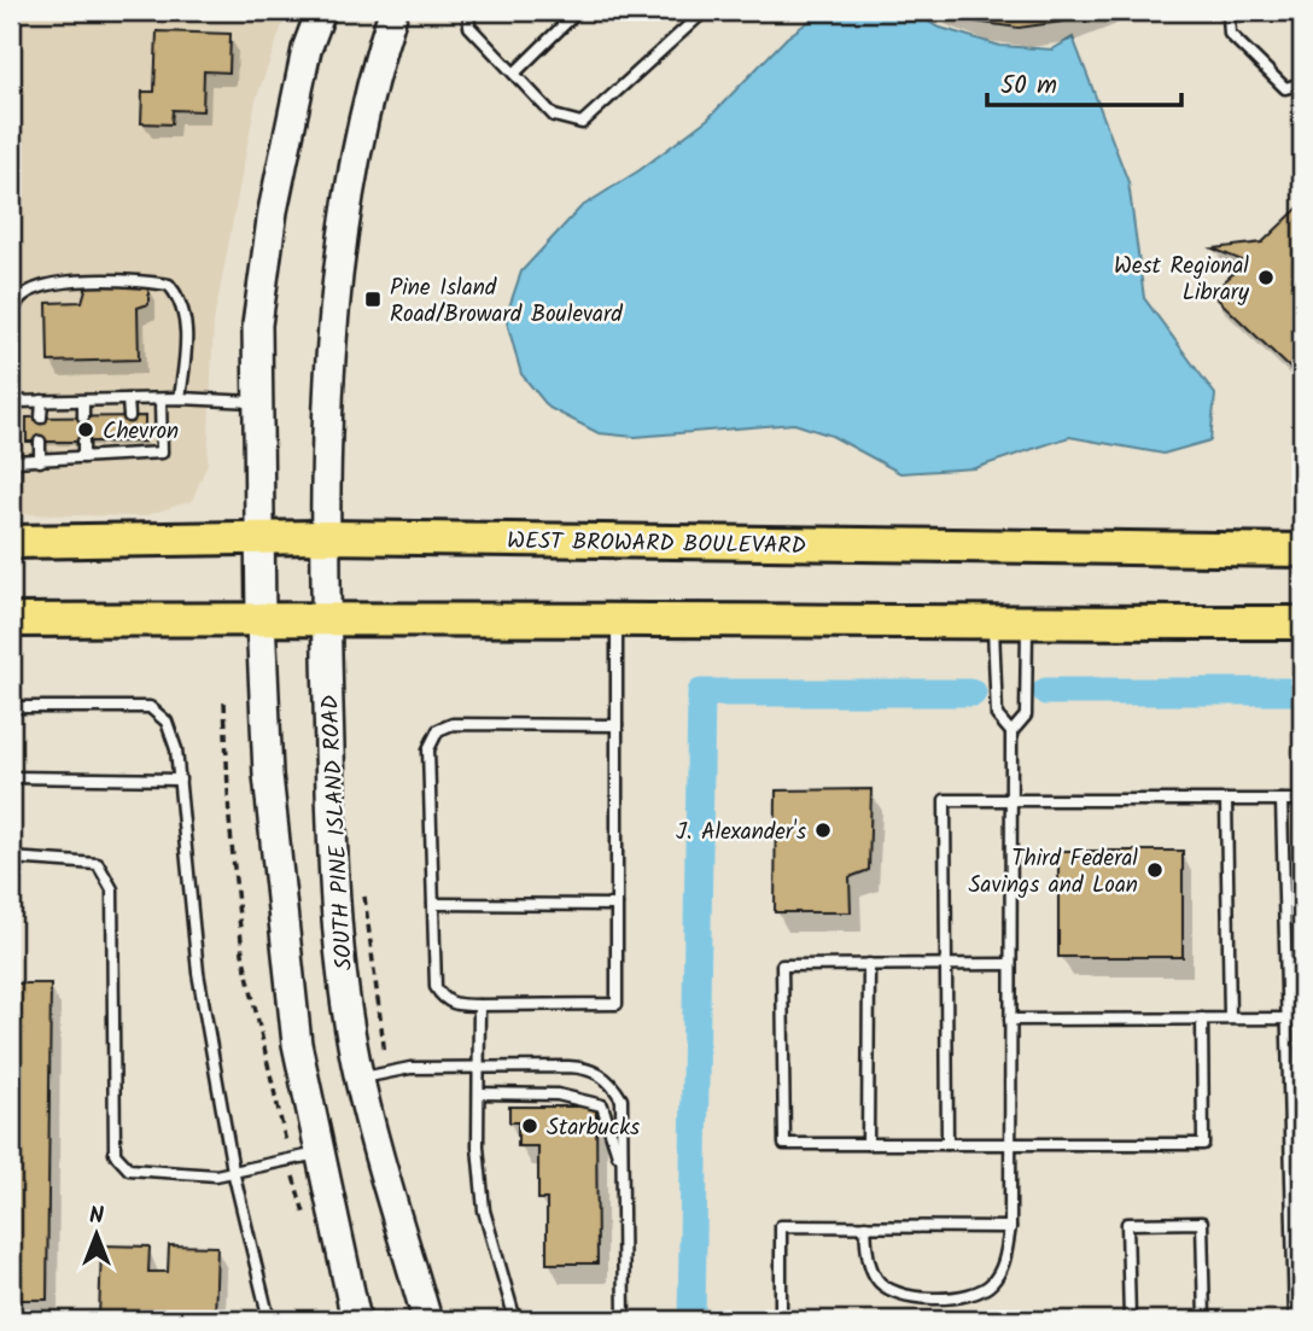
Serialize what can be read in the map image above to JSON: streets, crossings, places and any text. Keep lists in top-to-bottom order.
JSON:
{
  "streets": {
    "main road": ["WEST BROWARD BOULEVARD", "SOUTH PINE ISLAND ROAD"]
  },
  "crossings": [
    ["WEST BROWARD BOULEVARD", "SOUTH PINE ISLAND ROAD"]
  ],
  "places": {
    "other": [
      "West Regional Library",
      "Chevron",
      "J. Alexander's",
      "Third Federal Savings and Loan",
      "Starbucks"
    ],
    "transit": ["Pine Island Road/Broward Boulevard"]
  },
  "scale_bar": "50 m",
  "north": "top"
}
